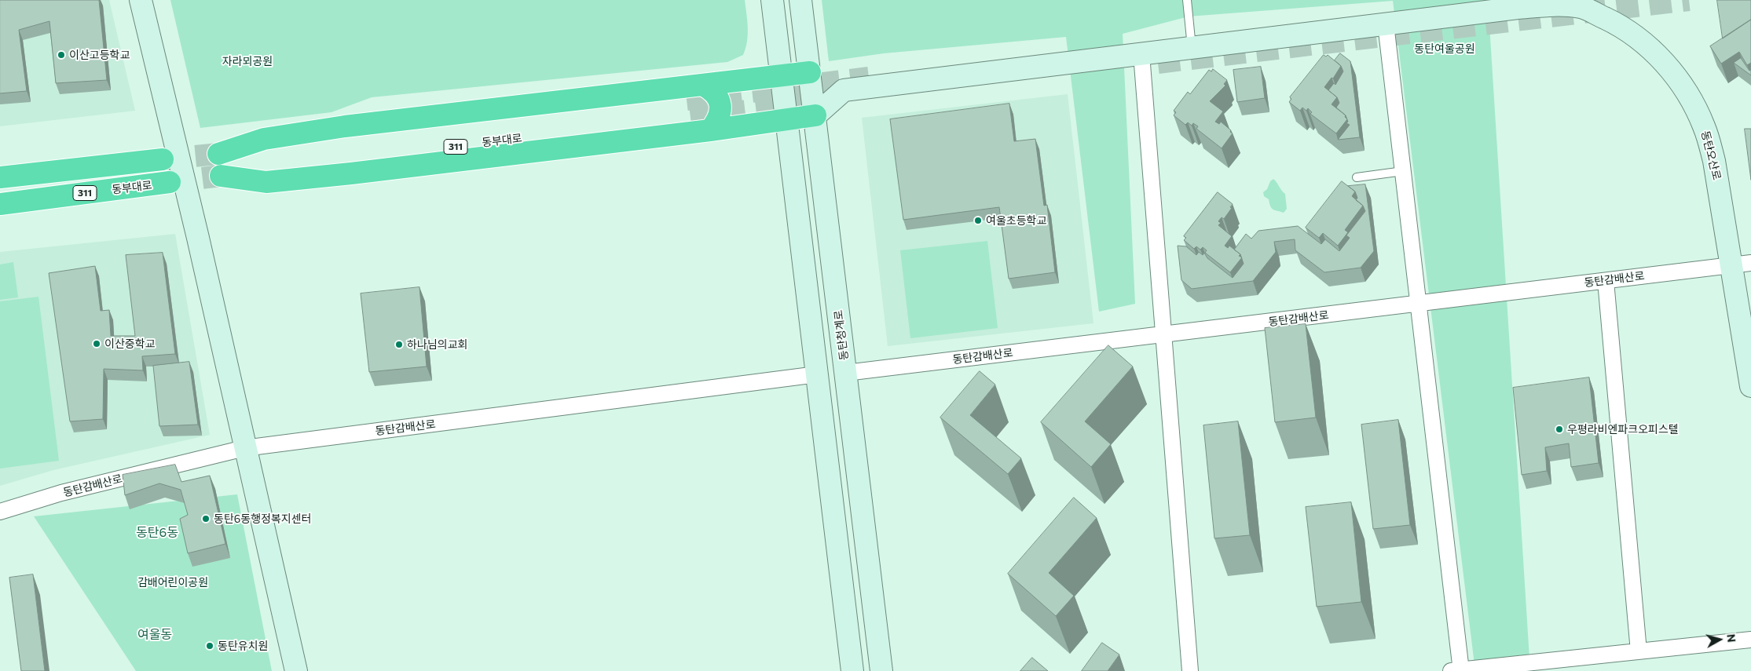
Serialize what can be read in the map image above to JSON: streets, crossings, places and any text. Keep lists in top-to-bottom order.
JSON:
{
  "streets": {
    "highway": ["동부대로", "311"],
    "street": ["동탄오산로", "동탄감배산로", "동탄청계로"]
  },
  "crossings": [
    ["동탄오산로", "동탄감배산로"],
    ["동탄감배산로", "동탄청계로"]
  ],
  "districts": ["동탄6동", "여울동"],
  "parks": ["동탄여울공원", "자라뫼공원", "감배어린이공원"],
  "places": [
    "이산고등학교",
    "여울초등학교",
    "이산중학교",
    "하나님의교회",
    "우평라비엔파크오피스텔",
    "동탄6동행정복지센터",
    "동탄유치원"
  ],
  "north": "right"
}
